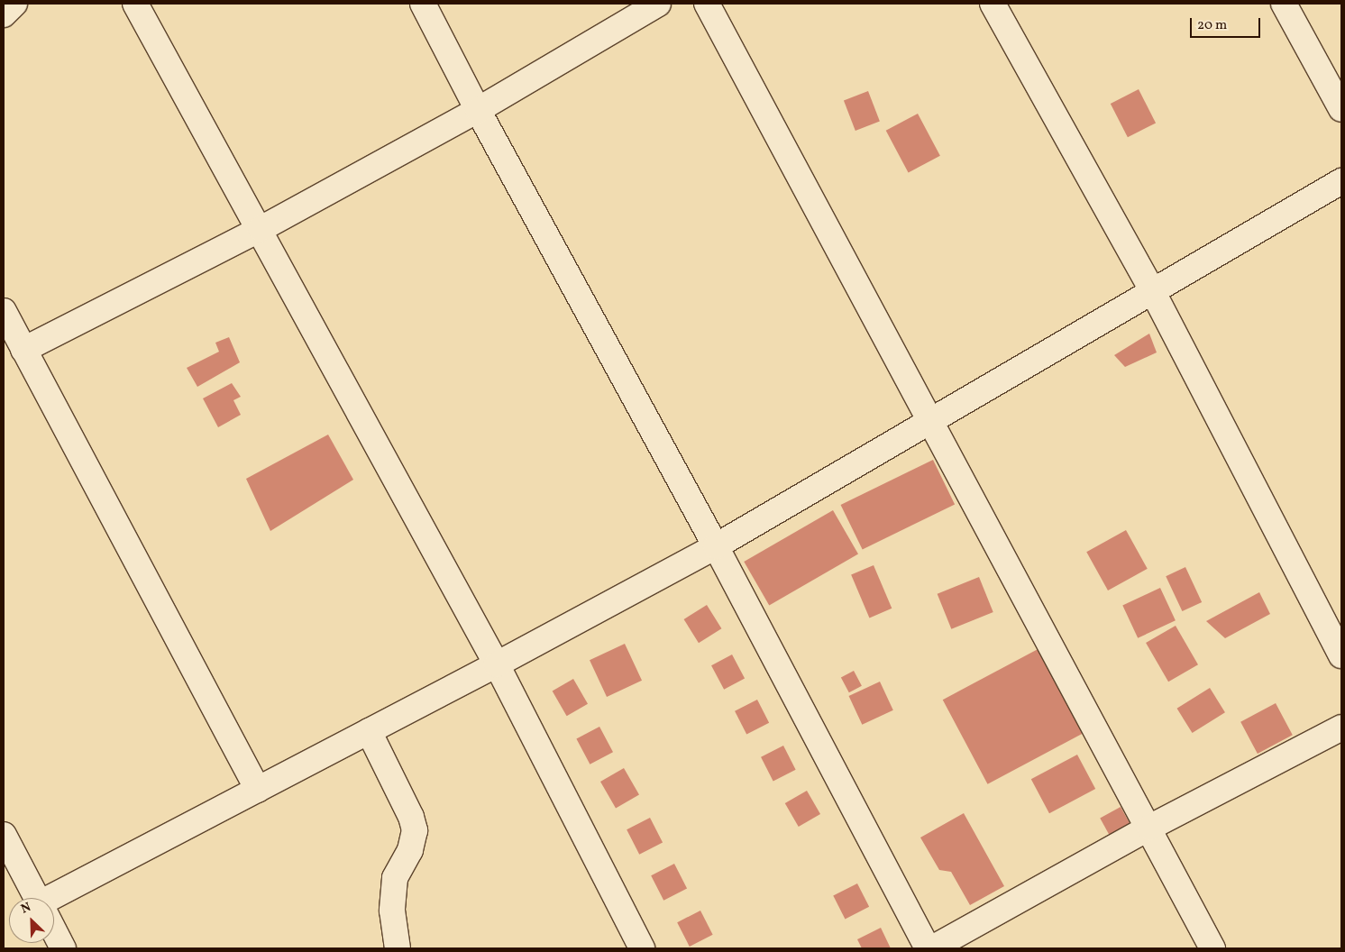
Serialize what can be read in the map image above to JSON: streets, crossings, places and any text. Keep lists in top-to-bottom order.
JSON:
{
  "scale_bar": "20 m",
  "north": "top left"
}
